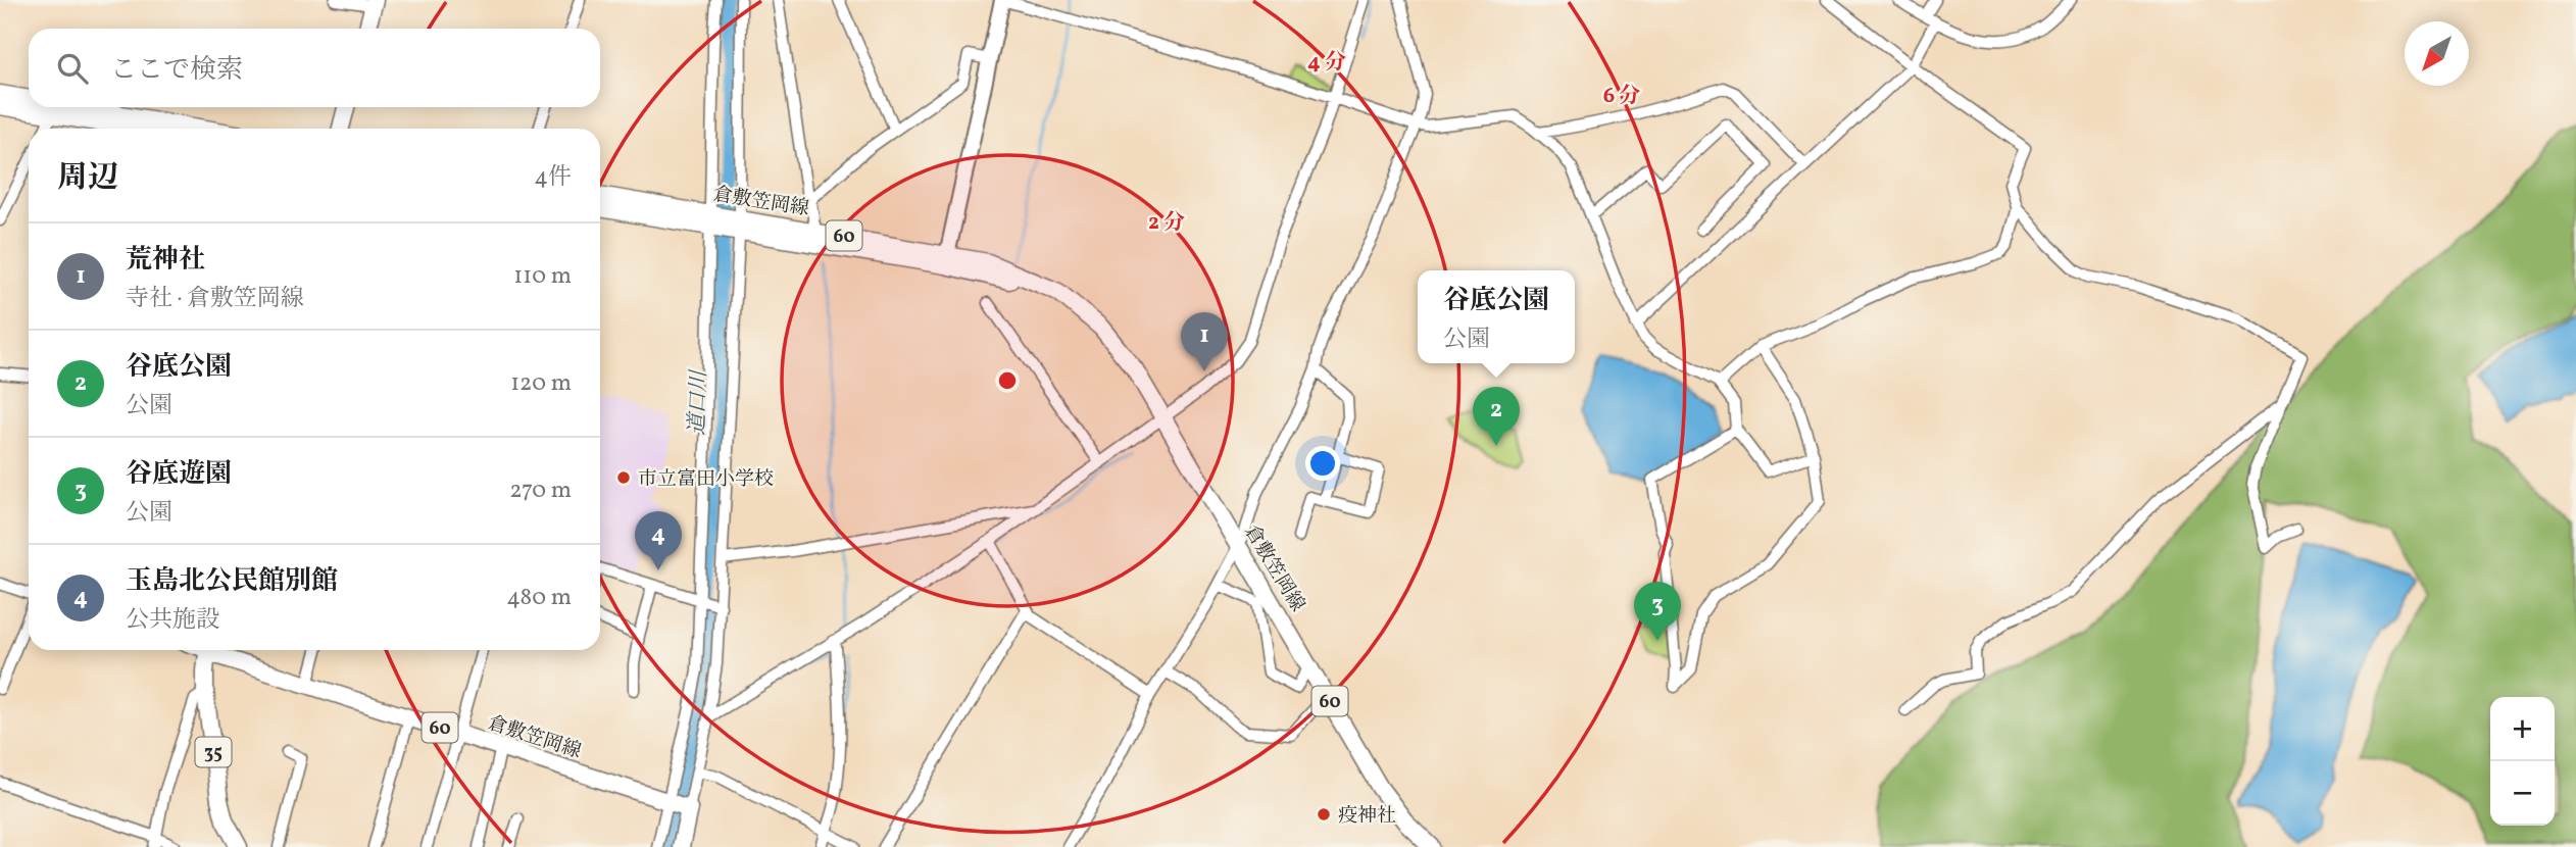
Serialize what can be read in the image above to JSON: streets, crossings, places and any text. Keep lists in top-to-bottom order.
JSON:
{
  "streets": {
    "main road": ["倉敷笠岡線", "60", "35"]
  },
  "water": ["道口川"],
  "places": ["市立富田小学校", "疫神社"],
  "north": "bottom left",
  "page": {
    "search": "ここで検索",
    "heading": ["周辺", "4件"],
    "list": [
      {
        "mark": "1",
        "name": "荒神社",
        "note": "寺社 · 倉敷笠岡線",
        "value": "110 m"
      },
      {
        "mark": "2",
        "name": "谷底公園",
        "note": "公園",
        "value": "120 m"
      },
      {
        "mark": "3",
        "name": "谷底遊園",
        "note": "公園",
        "value": "270 m"
      },
      {
        "mark": "4",
        "name": "玉島北公民館別館",
        "note": "公共施設",
        "value": "480 m"
      }
    ],
    "popup": ["谷底公園", "公園"],
    "pins": [
      "1",
      "2",
      "4",
      "3"
    ],
    "map_buttons": ["+", "−"]
  },
  "rings": ["4 分", "6 分", "2 分"]
}
